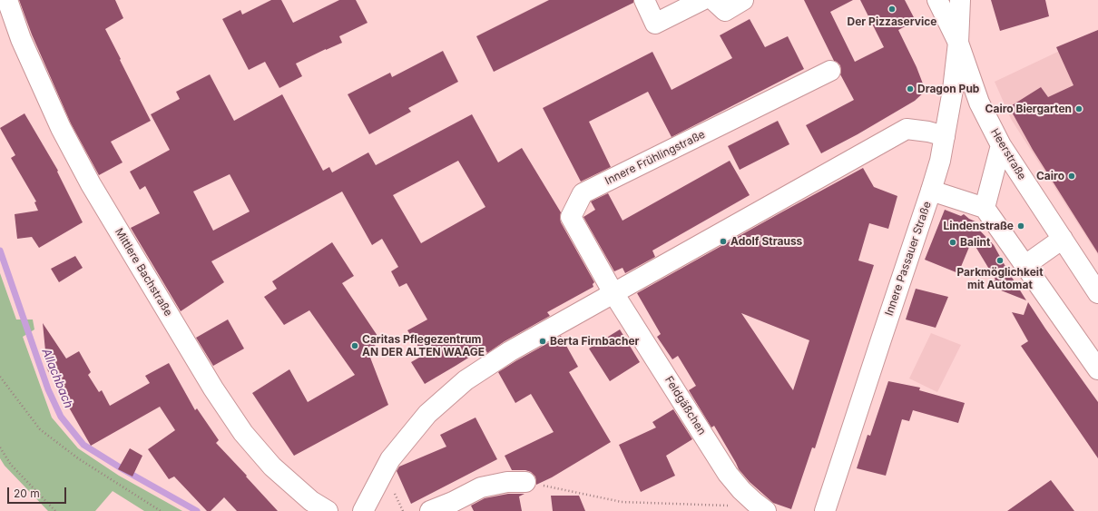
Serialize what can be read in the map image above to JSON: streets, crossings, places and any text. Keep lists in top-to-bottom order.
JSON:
{
  "streets": {
    "street": [
      "Heerstraße",
      "Innere Frühlingstraße",
      "Innere Passauer Straße",
      "Mittlere Bachstraße",
      "Feldgäßchen"
    ]
  },
  "crossings": [
    ["Heerstraße", "Innere Passauer Straße"],
    ["Innere Frühlingstraße", "Feldgäßchen"]
  ],
  "water": ["Allachbach"],
  "places": [
    "Der Pizzaservice",
    "Dragon Pub",
    "Cairo Biergarten",
    "Cairo",
    "Lindenstraße",
    "Adolf Strauss",
    "Balint",
    "Parkmöglichkeit mit Automat",
    "Berta Firnbacher",
    "Caritas Pflegezentrum AN DER ALTEN WAAGE"
  ],
  "scale_bar": "20 m"
}
